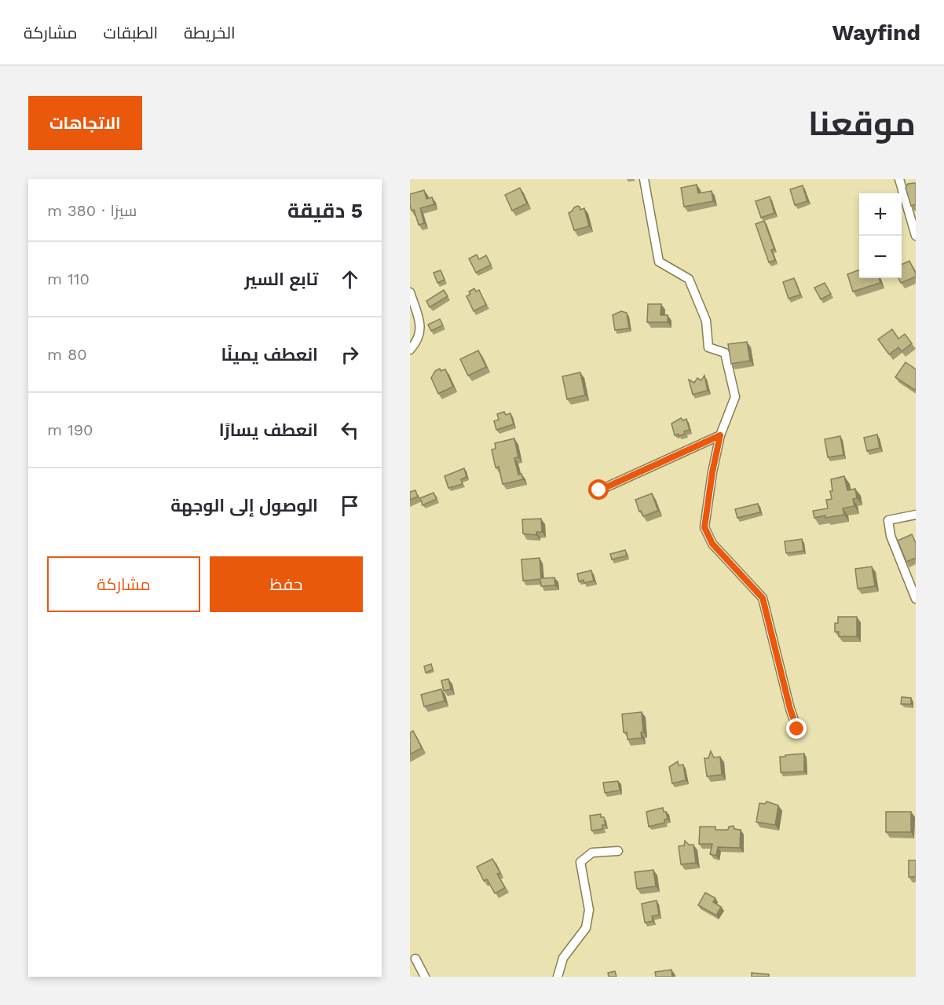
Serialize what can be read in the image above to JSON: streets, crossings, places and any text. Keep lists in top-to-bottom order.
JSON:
{
  "page": {
    "header": "Wayfind",
    "nav": ["الخريطة", "الطبقات", "مشاركة"],
    "title": "موقعنا",
    "buttons": [
      "الاتجاهات",
      ["حفظ", "مشاركة"]
    ],
    "heading": ["5 دقيقة", "سيرًا · 380 m"],
    "map_buttons": ["+", "−"],
    "list": [
      ["تابع السير", "110 m"],
      ["انعطف يمينًا", "80 m"],
      ["انعطف يسارًا", "190 m"],
      "الوصول إلى الوجهة"
    ]
  }
}
